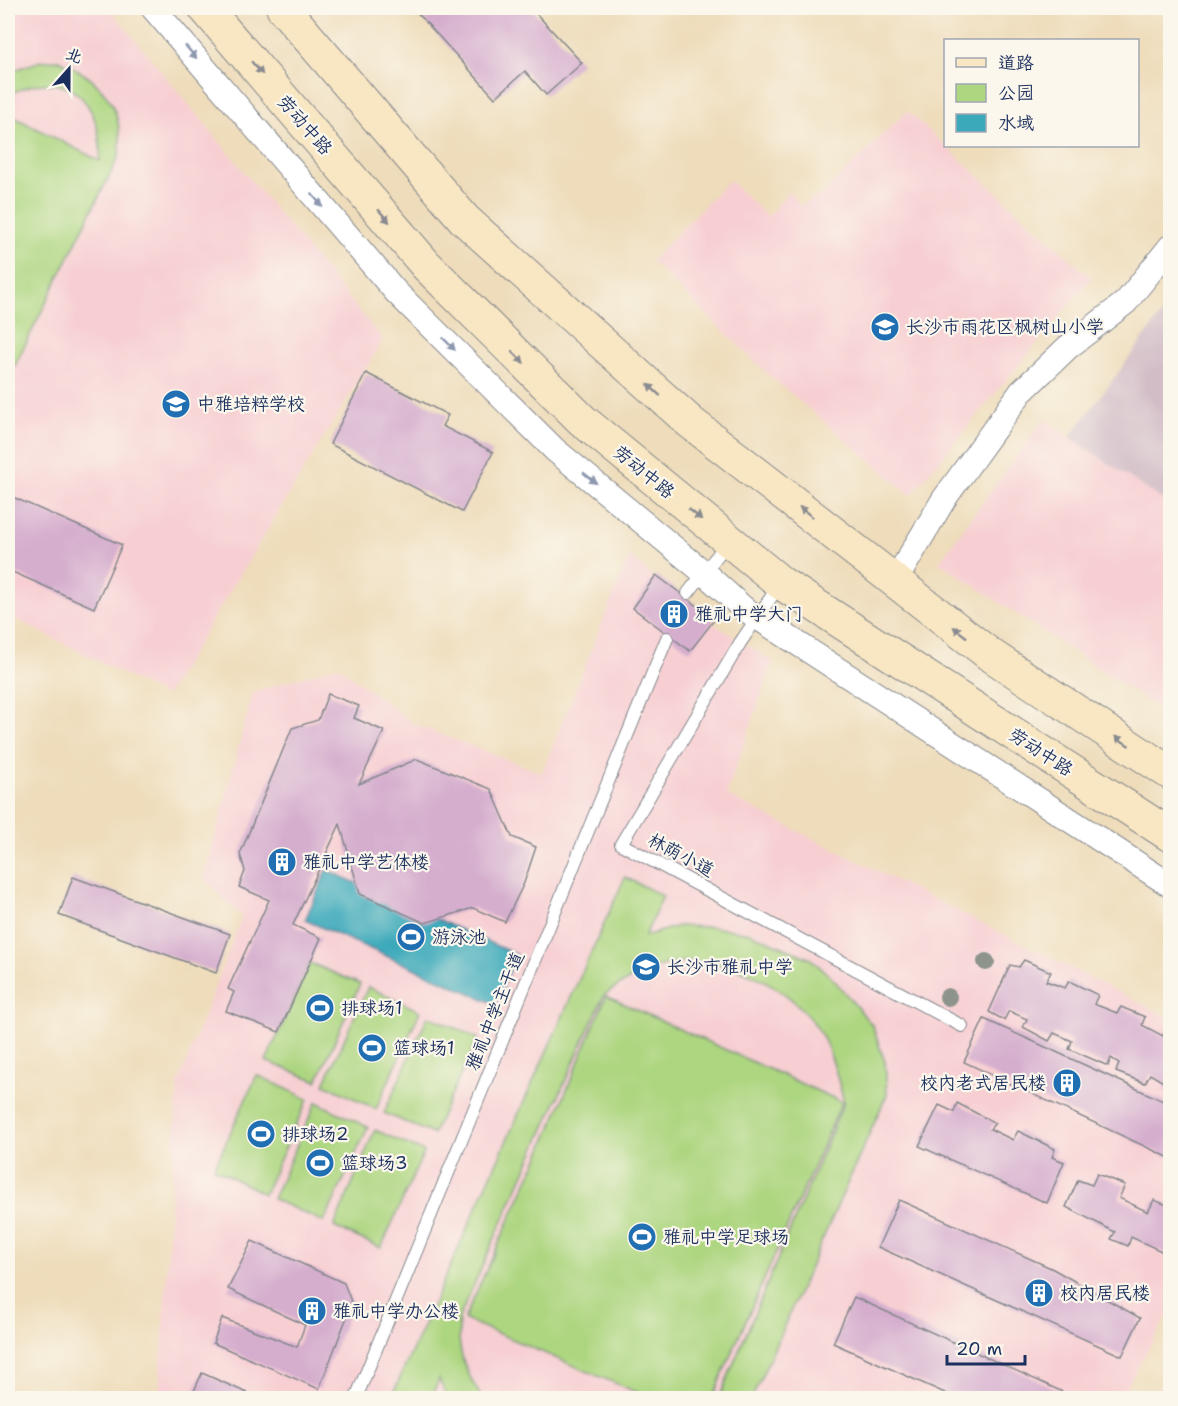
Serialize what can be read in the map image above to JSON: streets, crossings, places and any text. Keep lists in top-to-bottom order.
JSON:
{
  "streets": {
    "main road": ["劳动中路"],
    "lane": ["林荫小道", "雅礼中学主干道"]
  },
  "crossings": [
    ["劳动中路", "林荫小道"]
  ],
  "places": {
    "school or university": ["长沙市雨花区枫树山小学", "中雅培粹学校", "长沙市雅礼中学"],
    "building": [
      "雅礼中学大门",
      "雅礼中学艺体楼",
      "校内老式居民楼",
      "校内居民楼",
      "雅礼中学办公楼"
    ],
    "sports": [
      "游泳池",
      "排球场1",
      "篮球场1",
      "排球场2",
      "篮球场3",
      "雅礼中学足球场"
    ]
  },
  "legend": ["道路", "公园", "水域"],
  "scale_bar": "20 m",
  "north": "top"
}
